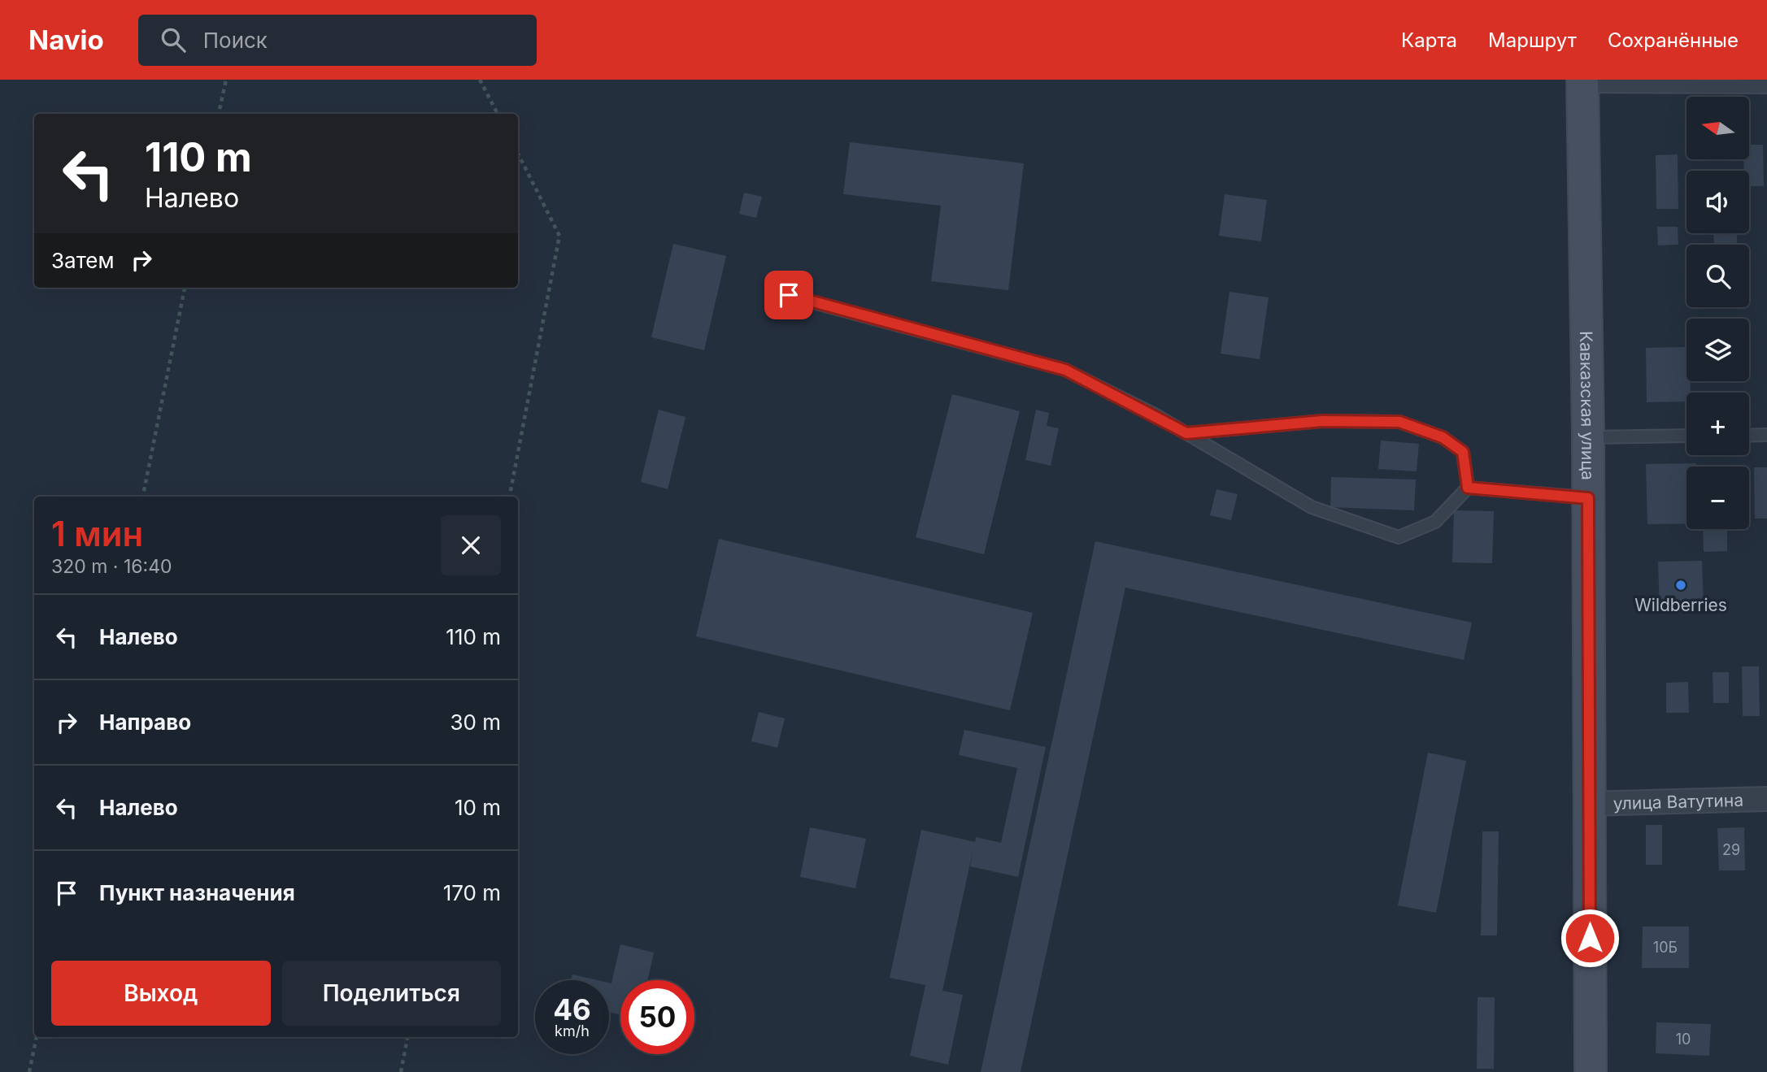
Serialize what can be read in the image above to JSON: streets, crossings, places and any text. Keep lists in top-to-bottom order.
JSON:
{
  "streets": {
    "main road": ["Кавказская улица"],
    "street": ["улица Ватутина"]
  },
  "crossings": [
    ["Кавказская улица", "улица Ватутина"]
  ],
  "places": ["Wildberries"],
  "house_numbers": ["29", "10Б", "10"],
  "north": "left",
  "page": {
    "header": "Navio",
    "search": "Поиск",
    "nav": ["Карта", "Маршрут", "Сохранённые"],
    "map_buttons": ["+", "−"],
    "turn": ["110 m", "Налево"],
    "then": "Затем",
    "heading": ["1 мин", "320 m · 16:40"],
    "list": [
      {
        "name": "Налево",
        "value": "110 m"
      },
      {
        "name": "Направо",
        "value": "30 m"
      },
      {
        "name": "Налево",
        "value": "10 m"
      },
      {
        "name": "Пункт назначения",
        "value": "170 m"
      }
    ],
    "buttons": ["Выход", "Поделиться"],
    "speed": "46 km/h",
    "limit": "50"
  }
}
